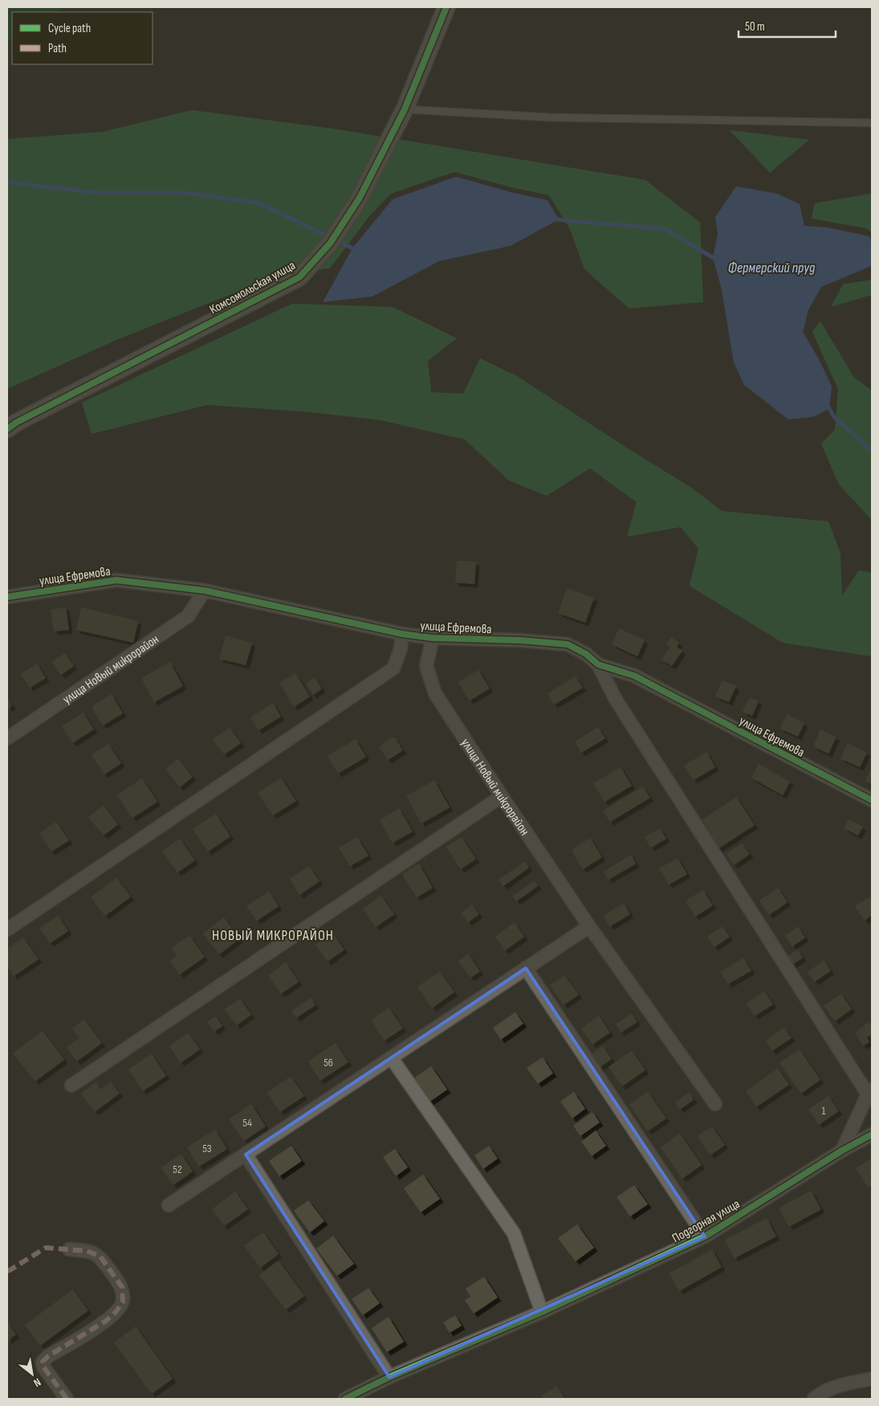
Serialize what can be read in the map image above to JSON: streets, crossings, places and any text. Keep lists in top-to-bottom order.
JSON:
{
  "streets": {
    "street": [
      "Комсомольская улица",
      "улица Ефремова",
      "улица Новый микрорайон",
      "Подгорная улица"
    ]
  },
  "crossings": [
    ["улица Ефремова", "улица Новый микрорайон"]
  ],
  "districts": ["НОВЫЙ МИКРОРАЙОН"],
  "water": ["Фермерский пруд"],
  "house_numbers": [
    "56",
    "1",
    "54",
    "53",
    "52"
  ],
  "legend": ["Cycle path", "Path"],
  "scale_bar": "50 m",
  "north": "bottom right"
}
